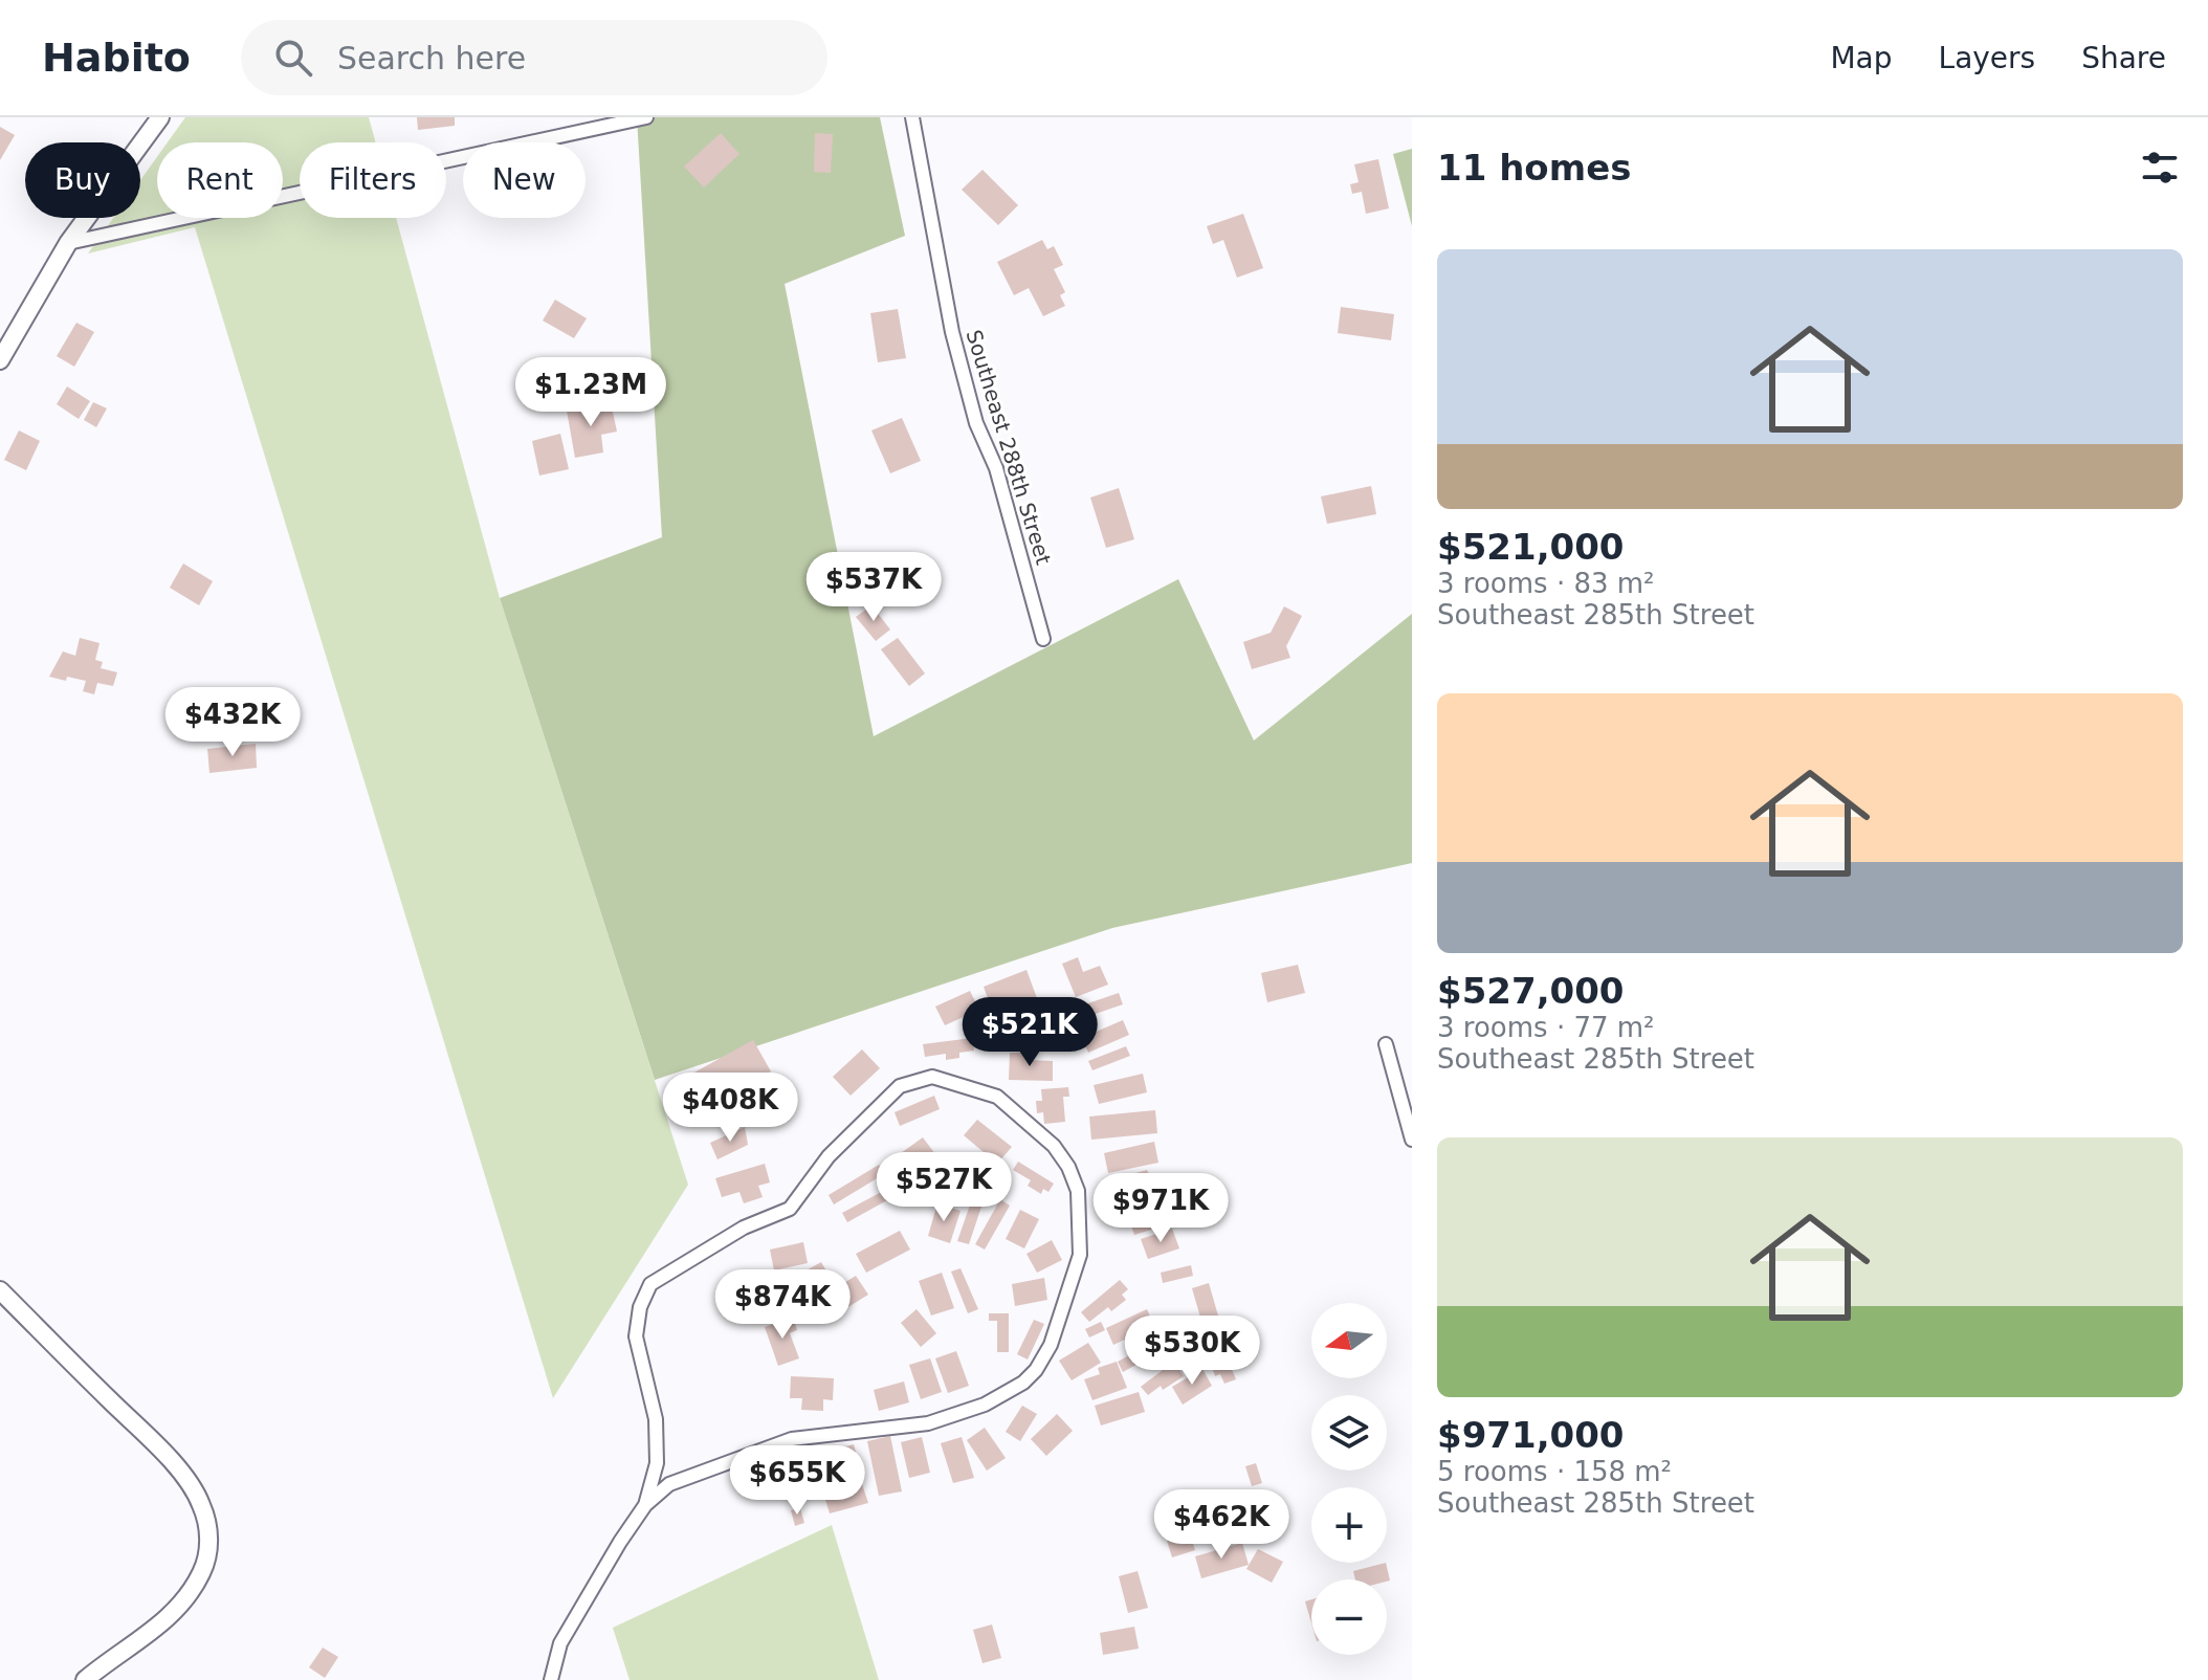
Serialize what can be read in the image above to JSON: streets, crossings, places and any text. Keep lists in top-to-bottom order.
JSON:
{
  "streets": {
    "street": ["Southeast 288th Street"]
  },
  "north": "left",
  "page": {
    "header": "Habito",
    "search": "Search here",
    "nav": ["Map", "Layers", "Share"],
    "heading": "11 homes",
    "chip": [
      "Buy",
      "Rent",
      "Filters",
      "New"
    ],
    "list": [
      {
        "name": "$521,000",
        "note": "3 rooms · 83 m² · Southeast 285th Street"
      },
      {
        "name": "$527,000",
        "note": "3 rooms · 77 m² · Southeast 285th Street"
      },
      {
        "name": "$971,000",
        "note": "5 rooms · 158 m² · Southeast 285th Street"
      }
    ],
    "price": [
      "$1.23M",
      "$537K",
      "$432K",
      "$521K",
      "$408K",
      "$527K",
      "$971K",
      "$874K",
      "$530K",
      "$655K",
      "$462K"
    ],
    "map_buttons": ["+", "−"]
  }
}
